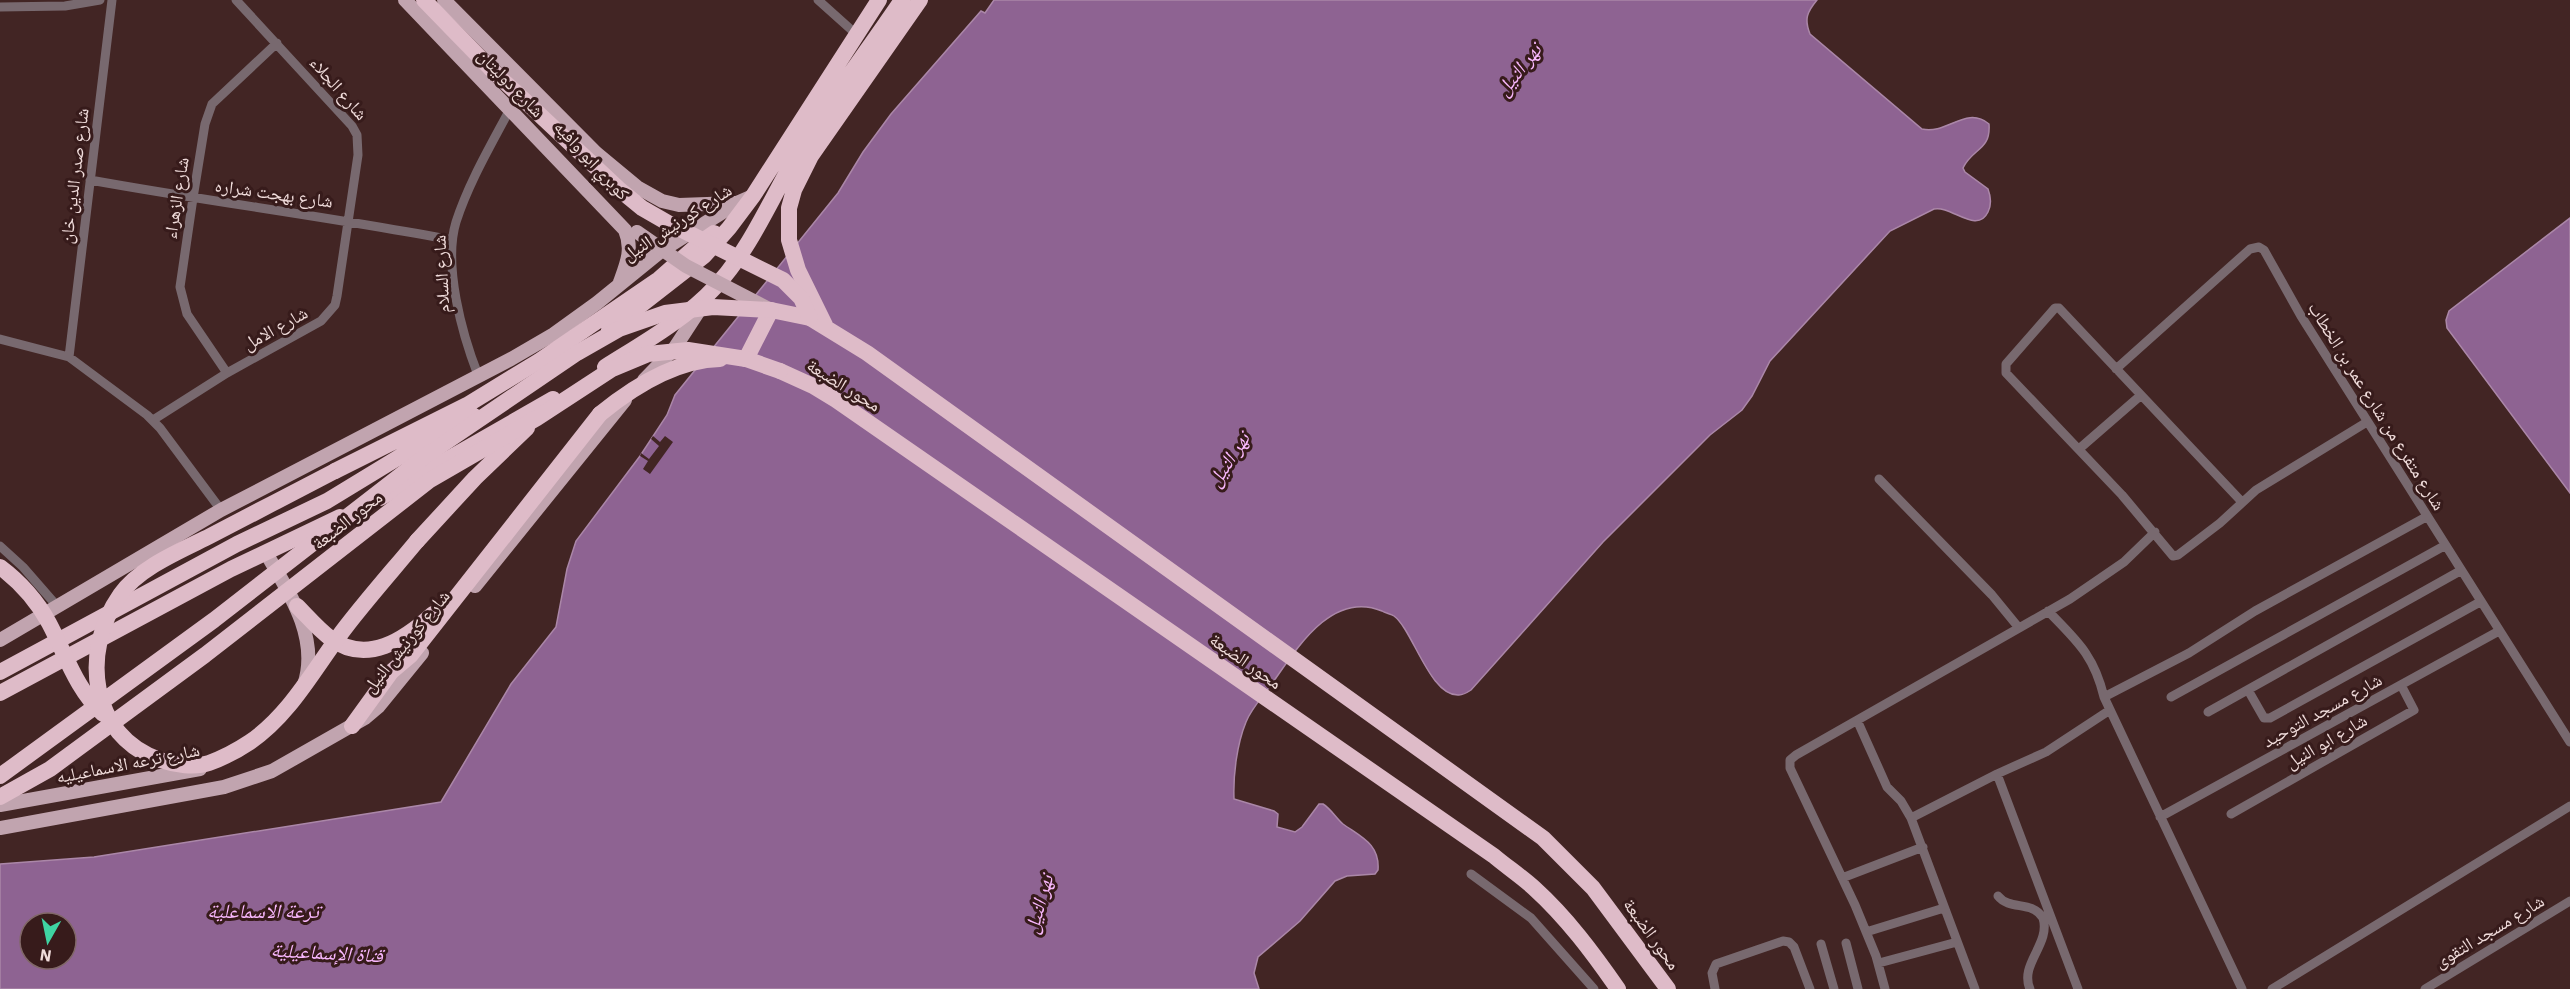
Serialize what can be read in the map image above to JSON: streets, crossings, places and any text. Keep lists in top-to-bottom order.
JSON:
{
  "streets": {
    "highway": ["شارع كورنيش النيل", "محور الضبعة"],
    "main road": ["شارع دوليتان", "كوبري ابو وافيه", "شارع ترعه الاسماعيليه"],
    "street": [
      "شارع الجلاء",
      "شارع صدر الدين خان",
      "شارع بهجت شراره",
      "شارع الزهراء",
      "شارع السلام",
      "شارع الامل",
      "شارع متفرع من شارع عمر بن الخطاب",
      "شارع مسجد التوحيد",
      "شارع ابو النيل",
      "شارع مسجد التقوى"
    ]
  },
  "crossings": [
    ["شارع دوليتان", "شارع كورنيش النيل"],
    ["شارع دوليتان", "شارع السلام"],
    ["شارع الجلاء", "شارع بهجت شراره"],
    ["شارع الجلاء", "شارع الزهراء"],
    ["شارع الجلاء", "شارع الامل"],
    ["كوبري ابو وافيه", "محور الضبعة"],
    ["شارع صدر الدين خان", "شارع بهجت شراره"],
    ["شارع بهجت شراره", "شارع الزهراء"],
    ["شارع بهجت شراره", "شارع السلام"],
    ["شارع بهجت شراره", "شارع الامل"],
    ["شارع الزهراء", "شارع الامل"],
    ["شارع كورنيش النيل", "شارع السلام"],
    ["شارع كورنيش النيل", "شارع ترعه الاسماعيليه"],
    ["شارع متفرع من شارع عمر بن الخطاب", "شارع مسجد التوحيد"],
    ["شارع مسجد التوحيد", "شارع ابو النيل"]
  ],
  "water": ["نهر النيل", "ترعة الاسماعلية", "قناة الإسماعيلية"],
  "north": "bottom"
}
